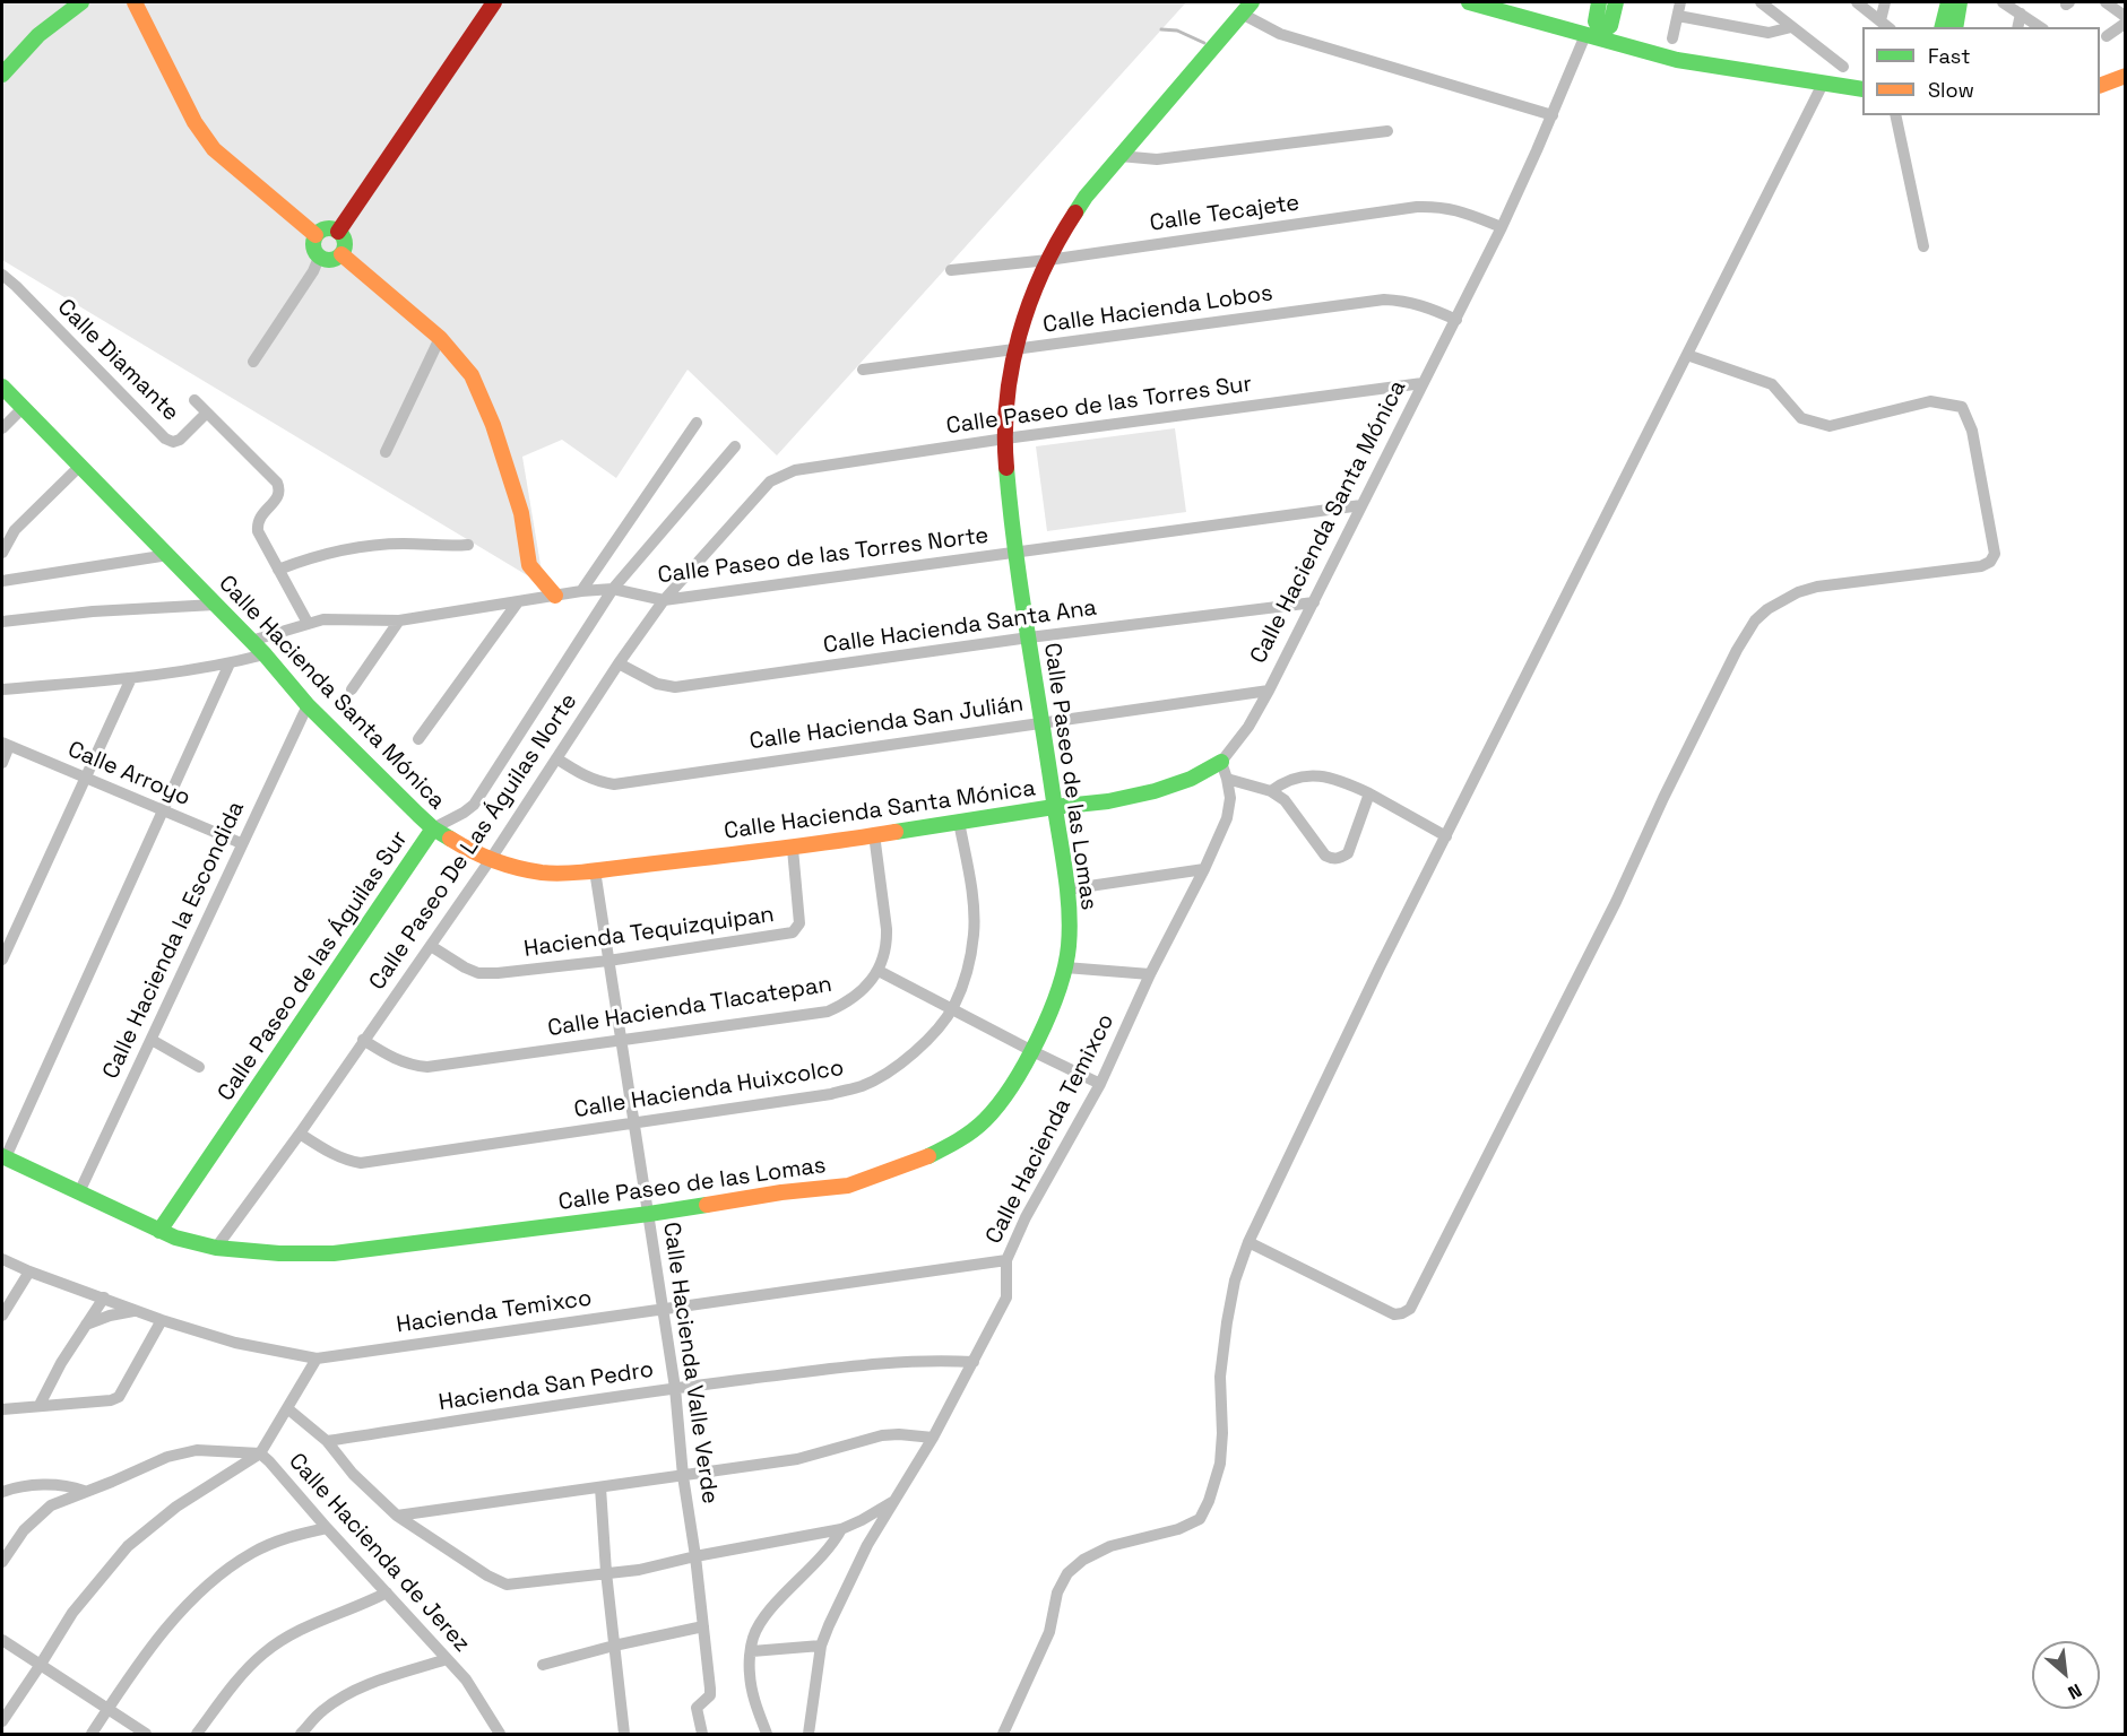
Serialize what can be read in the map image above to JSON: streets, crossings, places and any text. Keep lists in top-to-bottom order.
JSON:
{
  "streets": {
    "street": [
      "Calle Tecajete",
      "Calle Hacienda Lobos",
      "Calle Diamante",
      "Calle Paseo de las Torres Sur",
      "Calle Hacienda Santa Mónica",
      "Calle Paseo de las Torres Norte",
      "Calle Hacienda Santa Ana",
      "Calle Hacienda San Julián",
      "Calle Arroyo",
      "Calle Paseo de las Lomas",
      "Calle Paseo De Las Águilas Norte",
      "Hacienda Tequizquipan",
      "Calle Hacienda la Escondida",
      "Calle Paseo de las Águilas Sur",
      "Calle Hacienda Tlacatepan",
      "Calle Hacienda Huixcolco",
      "Calle Hacienda Temixco",
      "Hacienda Temixco",
      "Calle Hacienda Valle Verde",
      "Hacienda San Pedro",
      "Calle Hacienda de Jerez"
    ]
  },
  "crossings": [
    ["Calle Tecajete", "Calle Hacienda Santa Mónica"],
    ["Calle Tecajete", "Calle Paseo de las Lomas"],
    ["Calle Hacienda Lobos", "Calle Hacienda Santa Mónica"],
    ["Calle Hacienda Lobos", "Calle Paseo de las Lomas"],
    ["Calle Paseo de las Torres Sur", "Calle Hacienda Santa Mónica"],
    ["Calle Paseo de las Torres Sur", "Calle Paseo de las Lomas"],
    ["Calle Paseo de las Torres Sur", "Calle Paseo De Las Águilas Norte"],
    ["Calle Hacienda Santa Mónica", "Calle Paseo de las Torres Norte"],
    ["Calle Hacienda Santa Mónica", "Calle Hacienda Santa Ana"],
    ["Calle Hacienda Santa Mónica", "Calle Hacienda San Julián"],
    ["Calle Hacienda Santa Mónica", "Calle Paseo de las Lomas"],
    ["Calle Hacienda Santa Mónica", "Calle Paseo De Las Águilas Norte"],
    ["Calle Hacienda Santa Mónica", "Hacienda Tequizquipan"],
    ["Calle Hacienda Santa Mónica", "Calle Hacienda la Escondida"],
    ["Calle Hacienda Santa Mónica", "Calle Paseo de las Águilas Sur"],
    ["Calle Hacienda Santa Mónica", "Calle Hacienda Tlacatepan"],
    ["Calle Hacienda Santa Mónica", "Calle Hacienda Huixcolco"],
    ["Calle Hacienda Santa Mónica", "Calle Hacienda Temixco"],
    ["Calle Hacienda Santa Mónica", "Calle Hacienda Valle Verde"],
    ["Calle Paseo de las Torres Norte", "Calle Paseo de las Lomas"],
    ["Calle Paseo de las Torres Norte", "Calle Paseo De Las Águilas Norte"],
    ["Calle Paseo de las Torres Norte", "Calle Paseo de las Águilas Sur"],
    ["Calle Hacienda Santa Ana", "Calle Paseo de las Lomas"],
    ["Calle Hacienda Santa Ana", "Calle Paseo De Las Águilas Norte"],
    ["Calle Hacienda San Julián", "Calle Paseo de las Lomas"],
    ["Calle Hacienda San Julián", "Calle Paseo De Las Águilas Norte"],
    ["Calle Arroyo", "Calle Hacienda la Escondida"],
    ["Calle Paseo de las Lomas", "Calle Paseo De Las Águilas Norte"],
    ["Calle Paseo de las Lomas", "Calle Hacienda la Escondida"],
    ["Calle Paseo de las Lomas", "Calle Paseo de las Águilas Sur"],
    ["Calle Paseo de las Lomas", "Calle Hacienda Valle Verde"],
    ["Calle Paseo De Las Águilas Norte", "Hacienda Tequizquipan"],
    ["Calle Paseo De Las Águilas Norte", "Calle Hacienda Tlacatepan"],
    ["Calle Paseo De Las Águilas Norte", "Calle Hacienda Huixcolco"],
    ["Hacienda Tequizquipan", "Calle Hacienda Valle Verde"],
    ["Calle Hacienda Tlacatepan", "Calle Hacienda Valle Verde"],
    ["Calle Hacienda Huixcolco", "Calle Hacienda Valle Verde"],
    ["Calle Hacienda Temixco", "Hacienda Temixco"],
    ["Calle Hacienda Temixco", "Hacienda San Pedro"],
    ["Hacienda Temixco", "Calle Hacienda Valle Verde"],
    ["Calle Hacienda Valle Verde", "Hacienda San Pedro"]
  ],
  "legend": ["Fast", "Slow"],
  "north": "bottom right"
}
